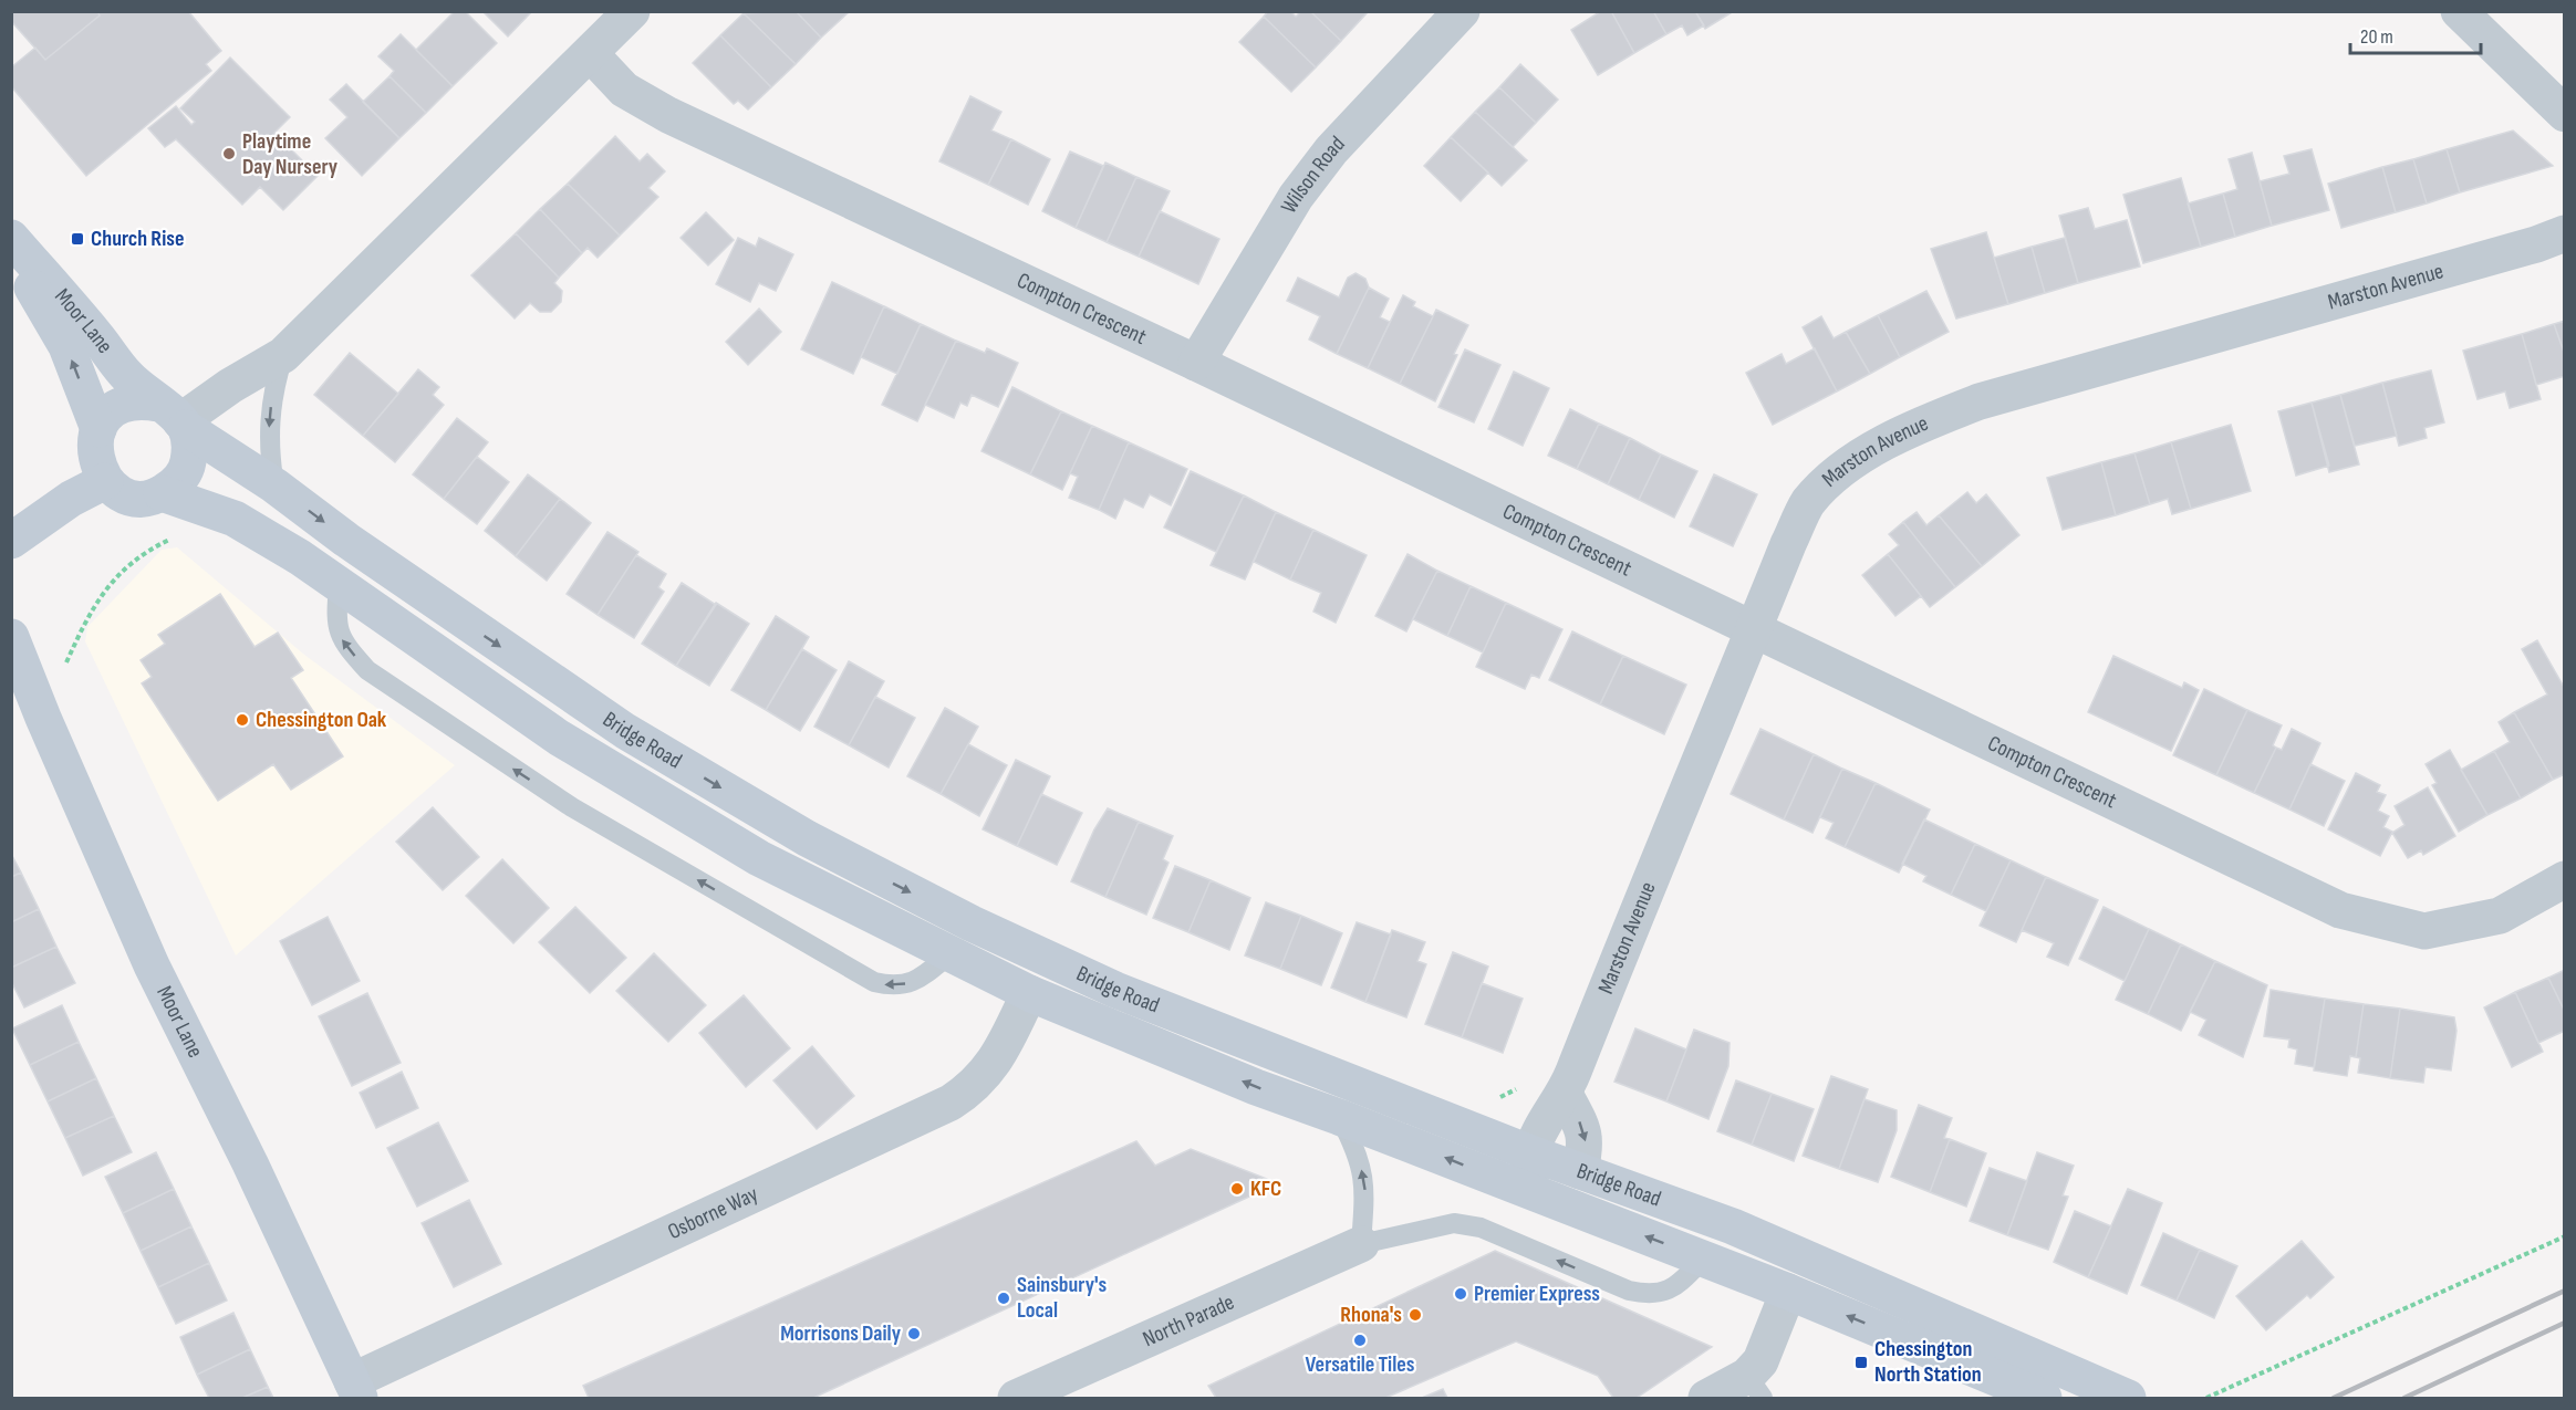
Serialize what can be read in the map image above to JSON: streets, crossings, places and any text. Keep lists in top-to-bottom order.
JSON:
{
  "streets": {
    "street": [
      "Wilson Road",
      "Marston Avenue",
      "Compton Crescent",
      "Moor Lane",
      "Bridge Road",
      "Osborne Way",
      "North Parade"
    ]
  },
  "crossings": [
    ["Wilson Road", "Compton Crescent"],
    ["Marston Avenue", "Compton Crescent"],
    ["Marston Avenue", "Bridge Road"],
    ["Moor Lane", "Bridge Road"],
    ["Moor Lane", "Osborne Way"],
    ["Bridge Road", "Osborne Way"],
    ["Bridge Road", "North Parade"]
  ],
  "one_way": ["North Parade"],
  "places": {
    "other": [
      "Playtime Day Nursery",
      "Chessington Oak",
      "KFC",
      "Premier Express",
      "Sainsbury's Local",
      "Rhona's",
      "Morrisons Daily",
      "Versatile Tiles"
    ],
    "transit": ["Church Rise", "Chessington North Station"]
  },
  "scale_bar": "20 m"
}
